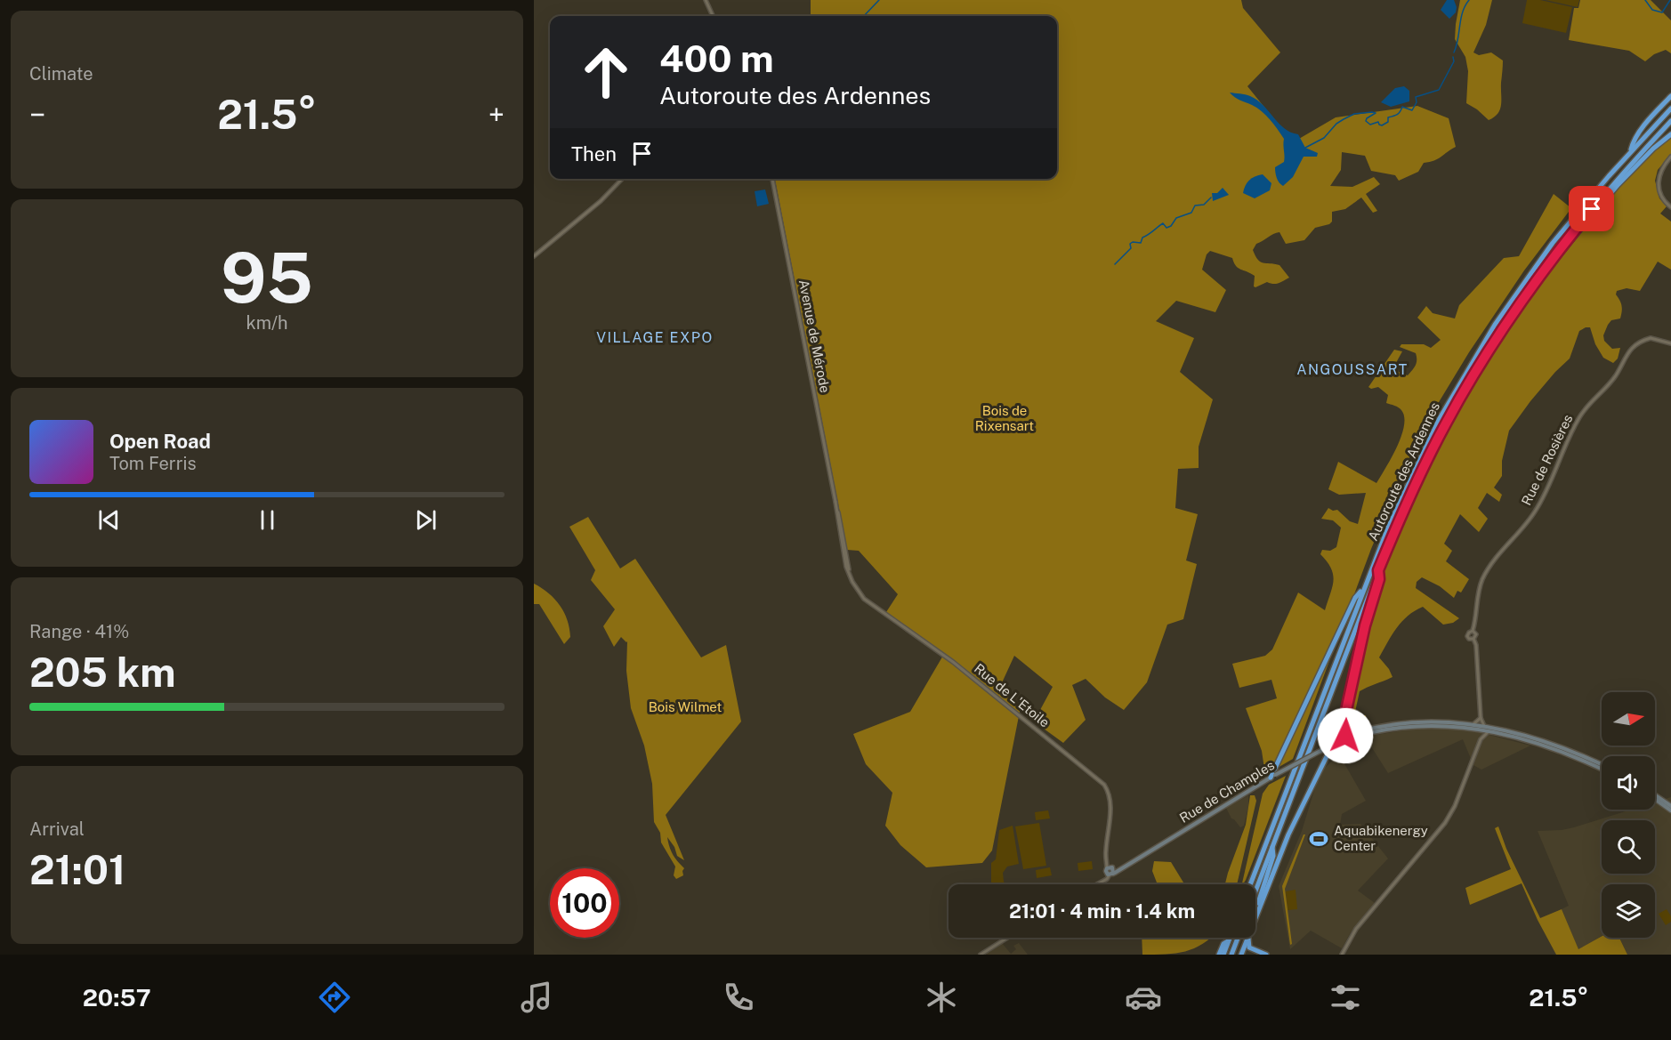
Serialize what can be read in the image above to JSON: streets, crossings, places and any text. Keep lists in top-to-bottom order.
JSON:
{
  "streets": {
    "highway": ["Autoroute des Ardennes"],
    "main road": ["Rue de Champles"],
    "street": ["Avenue de Mérode", "Rue de Rosières", "Rue de L'Etoile"]
  },
  "crossings": [
    ["Avenue de Mérode", "Rue de L'Etoile"]
  ],
  "districts": ["VILLAGE EXPO", "ANGOUSSART"],
  "parks": ["Bois de Rixensart", "Bois Wilmet"],
  "places": {
    "sports": ["Aquabikenergy Center"]
  },
  "north": "right",
  "page": {
    "tile": [
      "Climate",
      ["95", "km/h"],
      ["Range · 41%", "205 km"],
      ["Arrival", "21:01"]
    ],
    "turn": ["400 m", "Autoroute des Ardennes"],
    "heat": ["−", "21.5°", "+"],
    "then": "Then",
    "song": ["Open Road", "Tom Ferris"],
    "limit": "100",
    "trip": "21:01 · 4 min · 1.4 km",
    "tabs": ["20:57", "21.5°"]
  }
}
